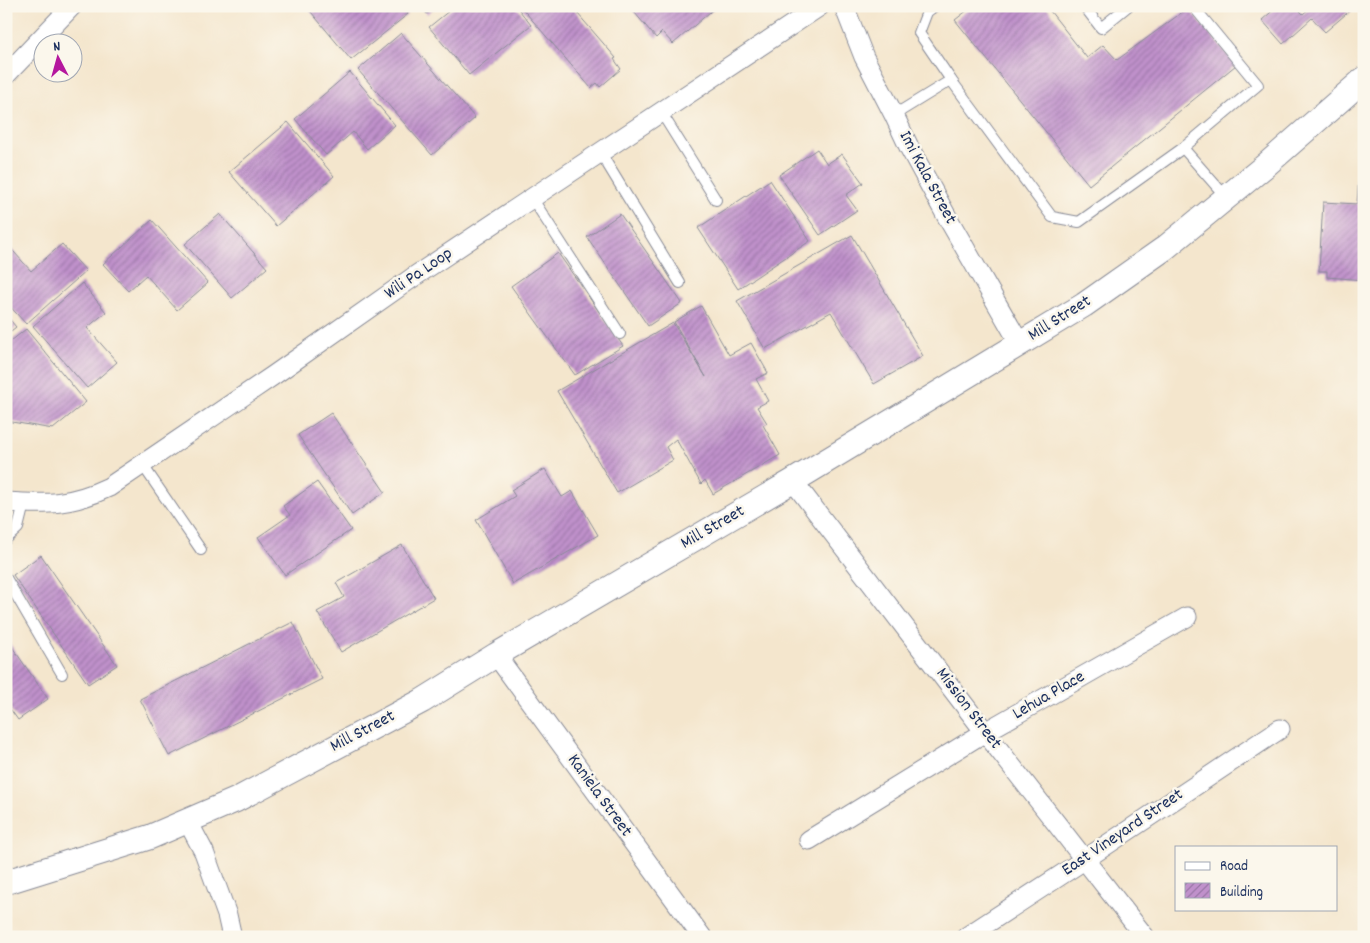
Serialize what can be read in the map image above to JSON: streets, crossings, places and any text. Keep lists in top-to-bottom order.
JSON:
{
  "streets": {
    "street": [
      "Imi Kala Street",
      "Wili Pa Loop",
      "Mill Street",
      "Lehua Place",
      "Mission Street",
      "Kaniela Street",
      "East Vineyard Street"
    ]
  },
  "crossings": [
    ["Imi Kala Street", "Mill Street"],
    ["Mill Street", "Mission Street"],
    ["Mill Street", "Kaniela Street"],
    ["Lehua Place", "Mission Street"],
    ["Mission Street", "East Vineyard Street"]
  ],
  "legend": ["Road", "Building"],
  "north": "top"
}
